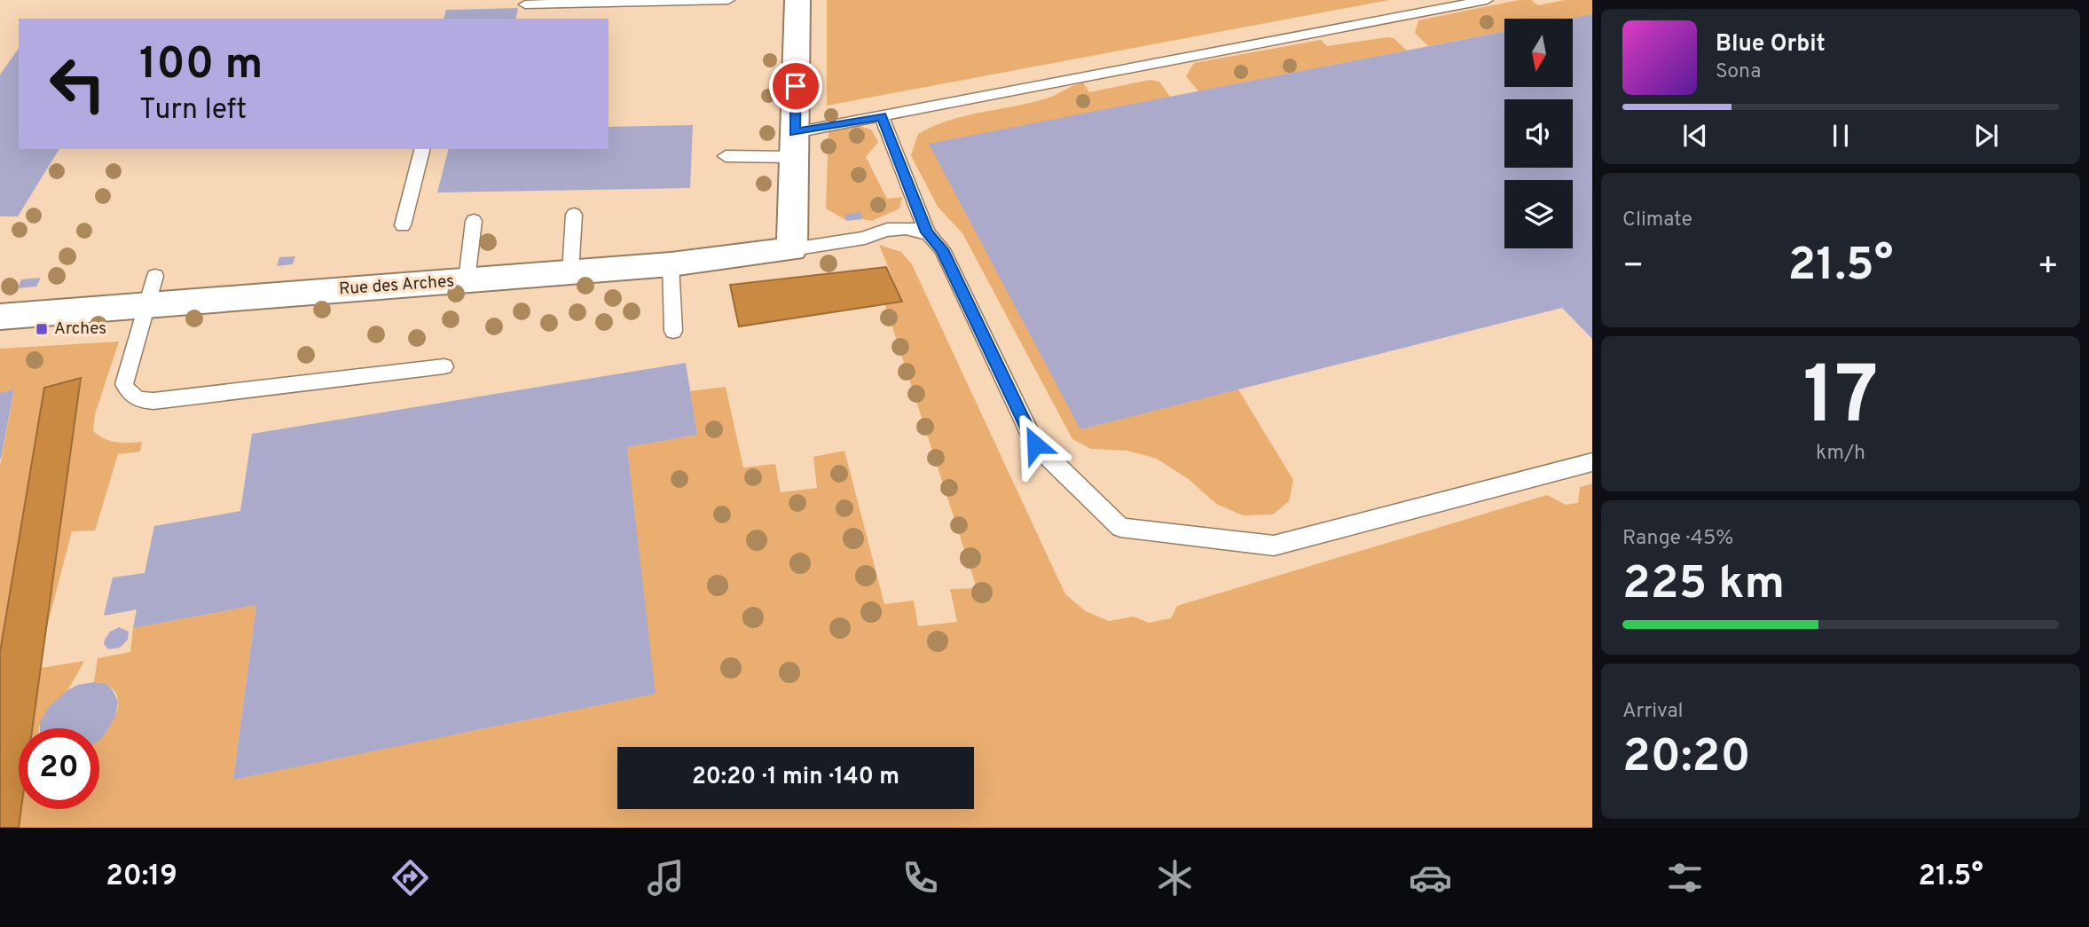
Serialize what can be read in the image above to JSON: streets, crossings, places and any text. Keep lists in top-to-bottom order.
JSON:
{
  "streets": {
    "street": ["Rue des Arches"]
  },
  "places": {
    "transit": ["Arches"]
  },
  "north": "bottom",
  "page": {
    "turn": ["100 m", "Turn left"],
    "song": ["Blue Orbit", "Sona"],
    "tile": [
      "Climate",
      ["17", "km/h"],
      ["Range · 45%", "225 km"],
      ["Arrival", "20:20"]
    ],
    "heat": ["−", "21.5°", "+"],
    "limit": "20",
    "trip": "20:20 · 1 min · 140 m",
    "tabs": ["20:19", "21.5°"]
  }
}
